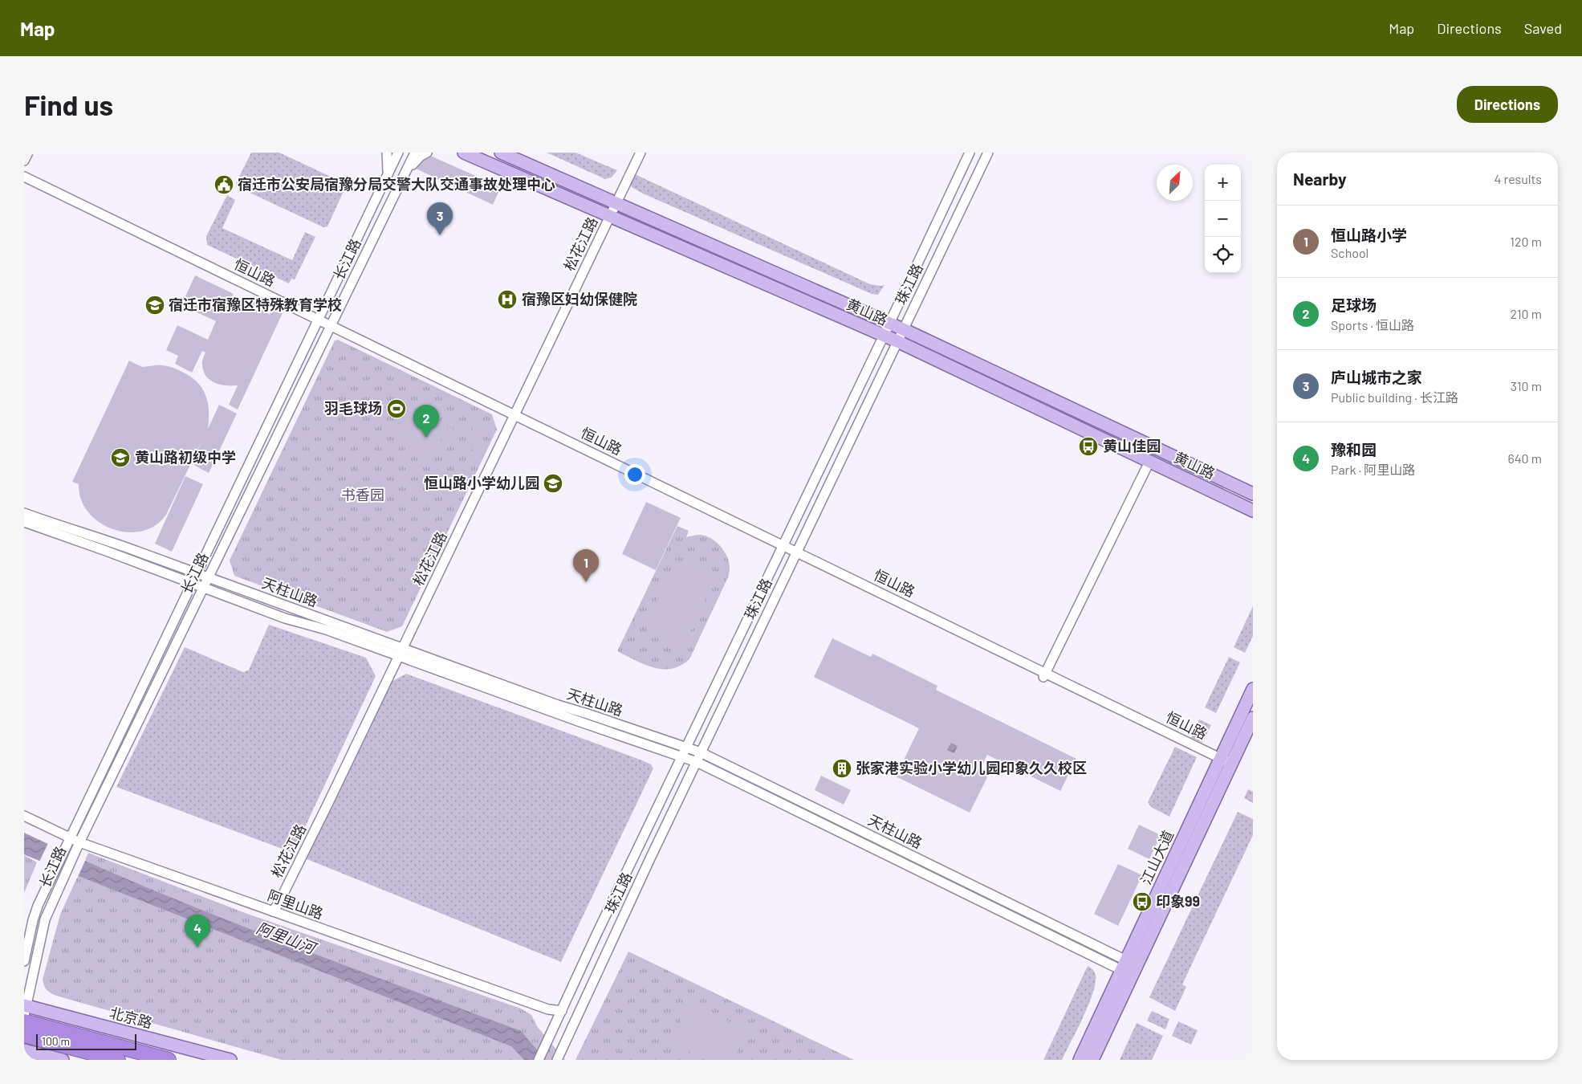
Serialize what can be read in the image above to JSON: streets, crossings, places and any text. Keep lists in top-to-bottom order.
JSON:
{
  "streets": {
    "main road": ["黄山路", "江山大道", "北京路"],
    "street": [
      "松花江路",
      "长江路",
      "恒山路",
      "珠江路",
      "天柱山路",
      "阿里山路"
    ]
  },
  "crossings": [
    ["松花江路", "恒山路"],
    ["松花江路", "黄山路"],
    ["松花江路", "天柱山路"],
    ["松花江路", "阿里山路"],
    ["长江路", "恒山路"],
    ["长江路", "天柱山路"],
    ["长江路", "阿里山路"],
    ["长江路", "北京路"],
    ["恒山路", "珠江路"],
    ["恒山路", "江山大道"],
    ["珠江路", "黄山路"],
    ["珠江路", "天柱山路"],
    ["珠江路", "阿里山路"],
    ["天柱山路", "江山大道"]
  ],
  "water": ["阿里山河"],
  "parks": ["书香园"],
  "places": {
    "public building": ["宿迁市公安局宿豫分局交警大队交通事故处理中心"],
    "hospital": ["宿豫区妇幼保健院"],
    "school or university": ["宿迁市宿豫区特殊教育学校", "黄山路初级中学", "恒山路小学幼儿园"],
    "sports": ["羽毛球场"],
    "bus stop": ["黄山佳园", "印象99"],
    "building": ["张家港实验小学幼儿园印象久久校区"]
  },
  "scale_bar": "100 m",
  "north": "top right",
  "page": {
    "header": "Map",
    "nav": ["Map", "Directions", "Saved"],
    "buttons": "Directions",
    "title": "Find us",
    "heading": ["Nearby", "4 results"],
    "map_buttons": ["+", "−"],
    "pins": [
      "3",
      "2",
      "1",
      "4"
    ],
    "list": [
      {
        "mark": "1",
        "name": "恒山路小学",
        "note": "School",
        "value": "120 m"
      },
      {
        "mark": "2",
        "name": "足球场",
        "note": "Sports · 恒山路",
        "value": "210 m"
      },
      {
        "mark": "3",
        "name": "庐山城市之家",
        "note": "Public building · 长江路",
        "value": "310 m"
      },
      {
        "mark": "4",
        "name": "豫和园",
        "note": "Park · 阿里山路",
        "value": "640 m"
      }
    ],
    "scale": "100 m"
  }
}
